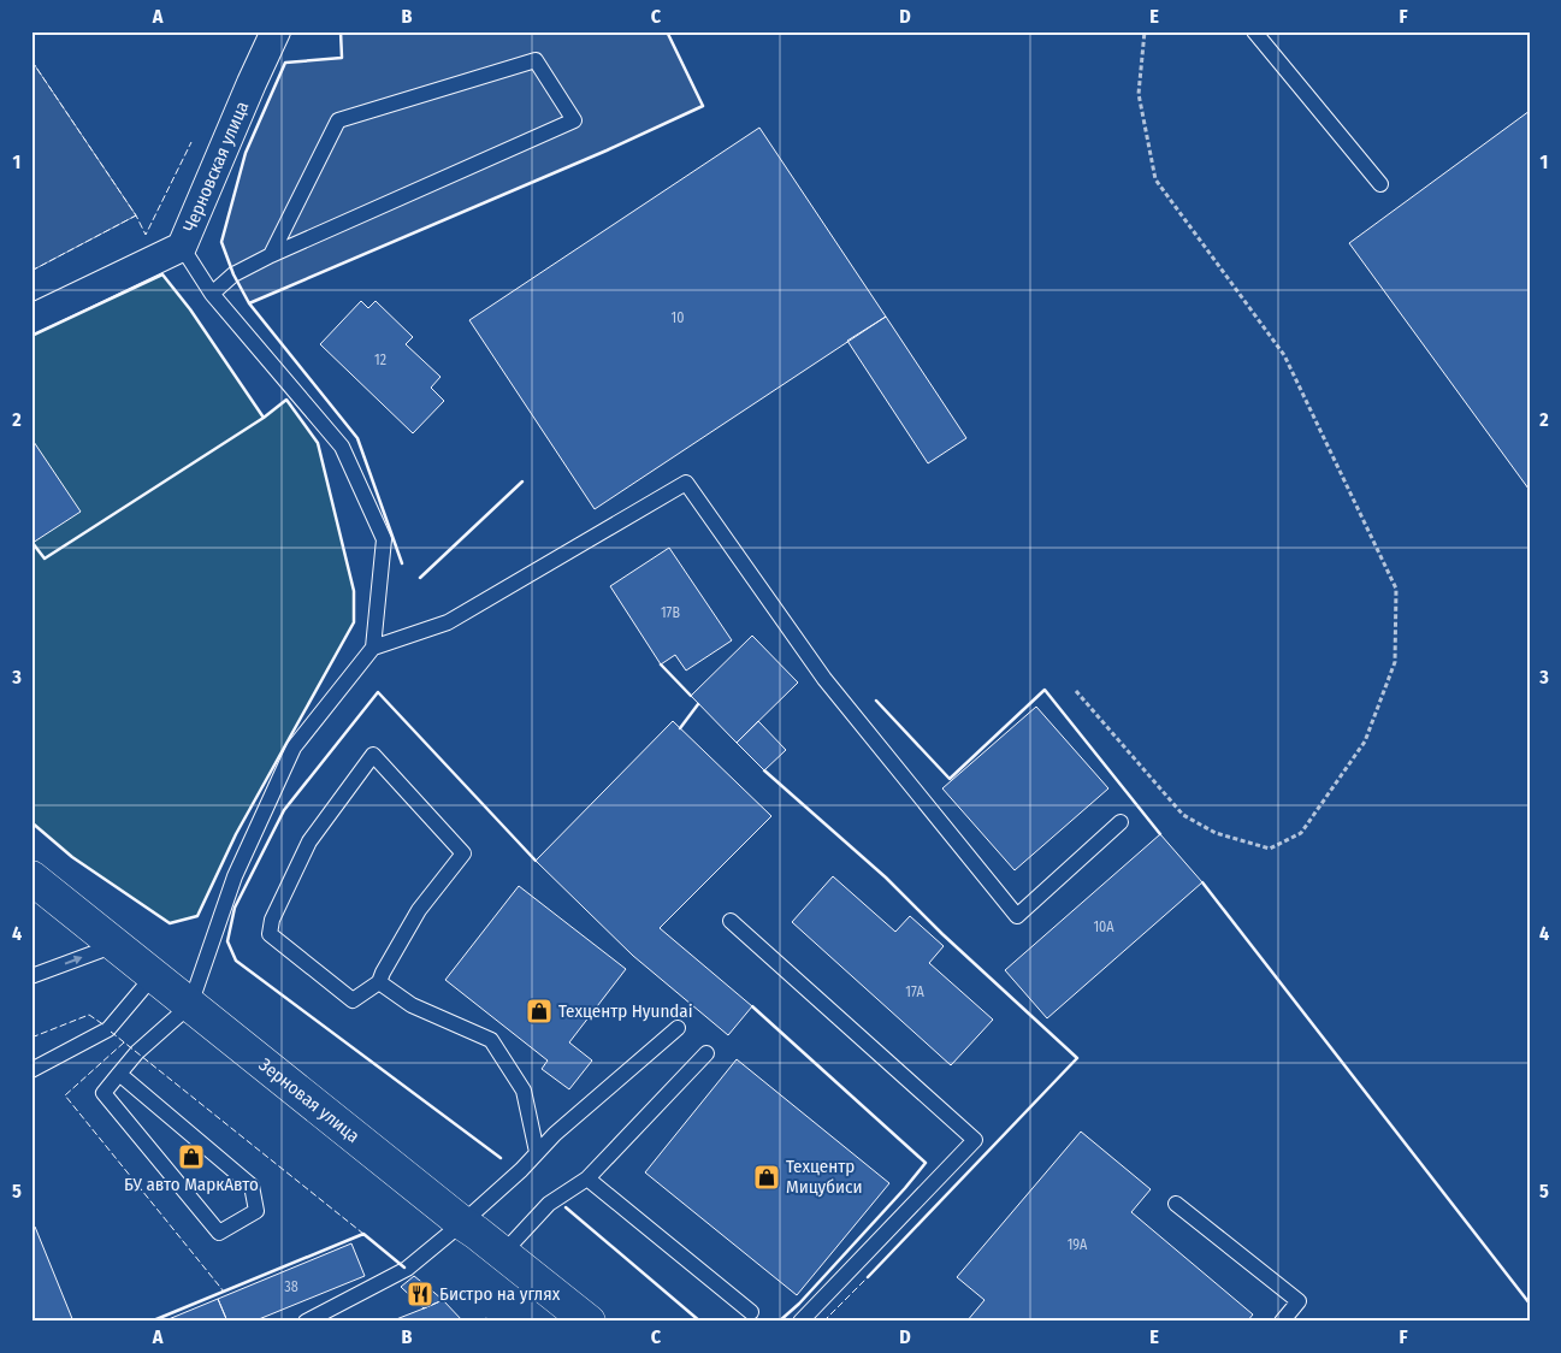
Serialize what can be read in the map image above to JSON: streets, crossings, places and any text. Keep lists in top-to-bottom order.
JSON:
{
  "streets": {
    "main road": ["Зерновая улица"],
    "street": ["Черновская улица"]
  },
  "places": {
    "shop": ["Техцентр Hyundai", "БУ авто МаркАвто", "Техцентр Мицубиси"],
    "restaurant": ["Бистро на углях"]
  },
  "house_numbers": [
    "10",
    "12",
    "17В",
    "10А",
    "17А",
    "19А",
    "38"
  ],
  "grid": {
    "columns": [
      "A",
      "B",
      "C",
      "D",
      "E",
      "F"
    ],
    "rows": [
      "1",
      "2",
      "3",
      "4",
      "5"
    ]
  }
}
